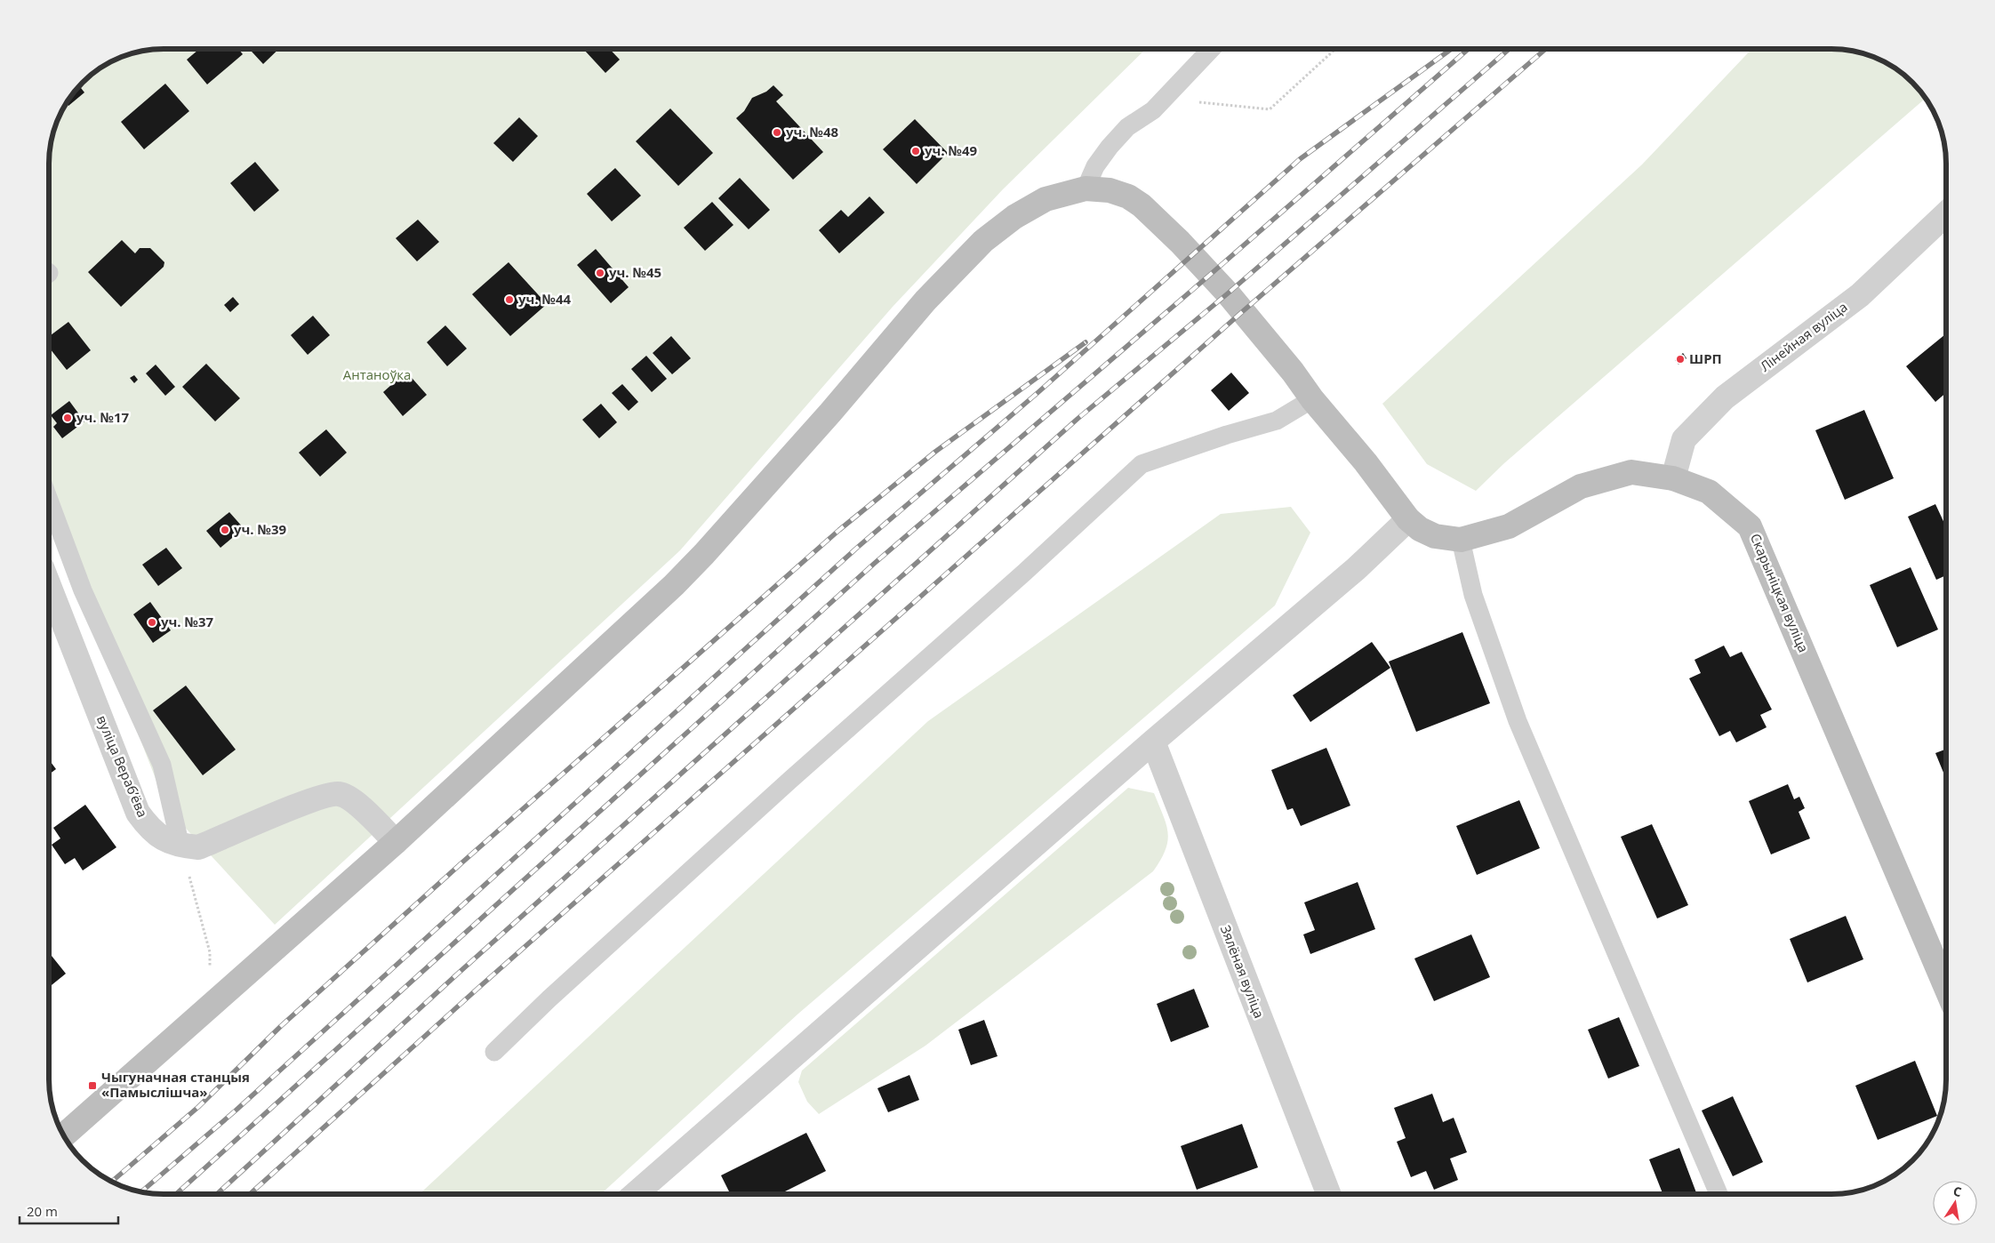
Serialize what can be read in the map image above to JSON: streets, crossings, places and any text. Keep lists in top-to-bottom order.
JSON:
{
  "streets": {
    "street": [
      "Лінейная вуліца",
      "Скарыніцкая вуліца",
      "вуліца Верабʼёва",
      "Зялёная вуліца"
    ]
  },
  "crossings": [
    ["Лінейная вуліца", "Скарыніцкая вуліца"],
    ["Скарыніцкая вуліца", "вуліца Верабʼёва"]
  ],
  "parks": ["Антаноўка"],
  "places": {
    "other": [
      "уч. №48",
      "уч. №49",
      "уч. №45",
      "уч. №44",
      "ШРП",
      "уч. №17",
      "уч. №39",
      "уч. №37"
    ],
    "transit": ["Чыгуначная станцыя «Памыслішча»"]
  },
  "scale_bar": "20 m",
  "north": "top"
}
